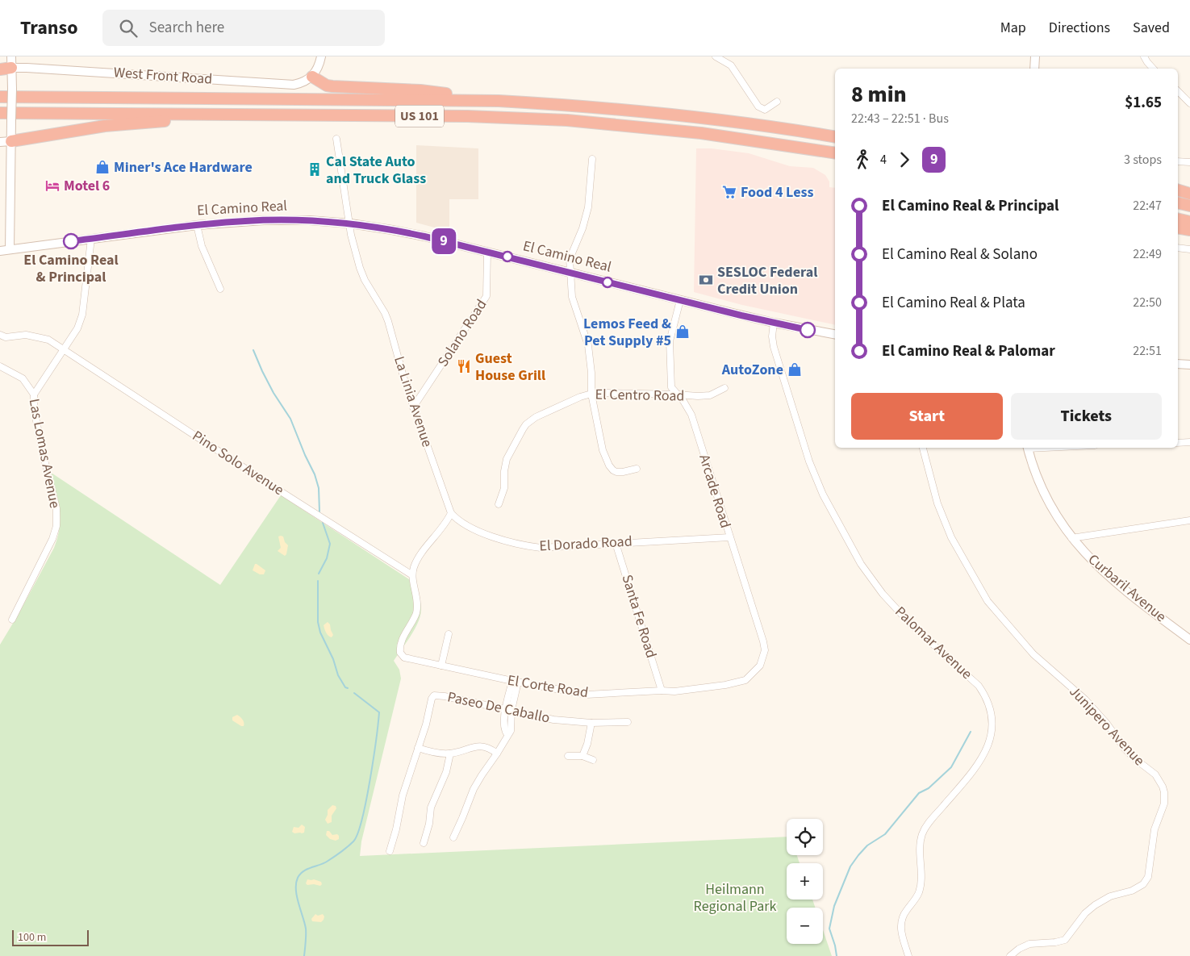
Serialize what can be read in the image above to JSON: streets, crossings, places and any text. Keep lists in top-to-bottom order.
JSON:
{
  "streets": {
    "highway": ["US 101"],
    "main road": ["West Front Road", "El Camino Real", "Curbaril Avenue"],
    "street": [
      "Solano Road",
      "El Centro Road",
      "La Linia Avenue",
      "Las Lomas Avenue",
      "Pino Solo Avenue",
      "Arcade Road",
      "El Dorado Road",
      "Santa Fe Road",
      "Palomar Avenue",
      "El Corte Road",
      "Paseo De Caballo",
      "Junipero Avenue"
    ]
  },
  "crossings": [
    ["El Camino Real", "Solano Road"],
    ["El Camino Real", "La Linia Avenue"],
    ["El Camino Real", "Arcade Road"],
    ["El Camino Real", "Palomar Avenue"],
    ["Solano Road", "La Linia Avenue"],
    ["El Centro Road", "Arcade Road"],
    ["La Linia Avenue", "El Dorado Road"],
    ["Pino Solo Avenue", "El Corte Road"],
    ["Arcade Road", "El Dorado Road"],
    ["Arcade Road", "El Corte Road"],
    ["El Dorado Road", "Santa Fe Road"],
    ["Santa Fe Road", "El Corte Road"]
  ],
  "parks": ["Heilmann Regional Park"],
  "places": {
    "shop": ["Miner's Ace Hardware", "Lemos Feed & Pet Supply #5", "AutoZone"],
    "building": ["Cal State Auto and Truck Glass"],
    "hotel": ["Motel 6"],
    "supermarket": ["Food 4 Less"],
    "other": ["El Camino Real & Principal"],
    "bank": ["SESLOC Federal Credit Union"],
    "restaurant": ["Guest House Grill"]
  },
  "lines": ["bus line 9"],
  "scale_bar": "100 m",
  "page": {
    "header": "Transo",
    "search": "Search here",
    "nav": ["Map", "Directions", "Saved"],
    "on_map": "9",
    "heading": ["8 min", "22:43 – 22:51 · Bus", "$1.65"],
    "legs": ["4", "9", "3 stops"],
    "list": [
      {
        "name": "El Camino Real & Principal",
        "value": "22:47"
      },
      {
        "name": "El Camino Real & Solano",
        "value": "22:49"
      },
      {
        "name": "El Camino Real & Plata",
        "value": "22:50"
      },
      {
        "name": "El Camino Real & Palomar",
        "value": "22:51"
      }
    ],
    "buttons": ["Start", "Tickets"],
    "map_buttons": ["+", "−"],
    "scale": "100 m"
  }
}
